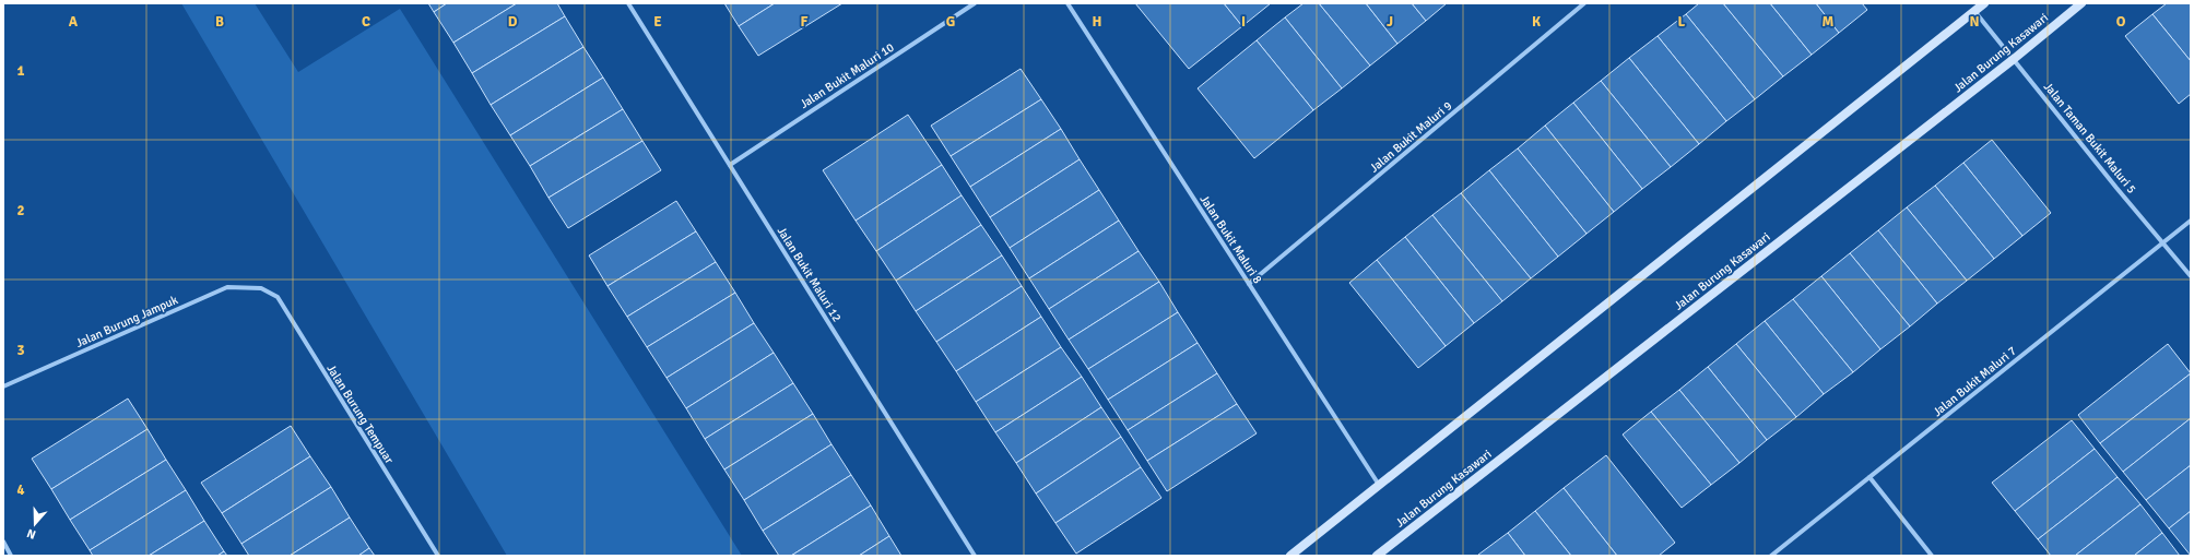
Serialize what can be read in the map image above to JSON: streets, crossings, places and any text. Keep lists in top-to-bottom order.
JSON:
{
  "streets": {
    "street": [
      "Jalan Burung Kasawari",
      "Jalan Bukit Maluri 10",
      "Jalan Bukit Maluri 9",
      "Jalan Taman Bukit Maluri 5",
      "Jalan Bukit Maluri 8",
      "Jalan Bukit Maluri 12",
      "Jalan Burung Jampuk",
      "Jalan Bukit Maluri 7",
      "Jalan Burung Tempuar"
    ]
  },
  "crossings": [
    ["Jalan Burung Kasawari", "Jalan Taman Bukit Maluri 5"],
    ["Jalan Bukit Maluri 10", "Jalan Bukit Maluri 12"],
    ["Jalan Bukit Maluri 9", "Jalan Bukit Maluri 8"],
    ["Jalan Taman Bukit Maluri 5", "Jalan Bukit Maluri 7"],
    ["Jalan Burung Jampuk", "Jalan Burung Tempuar"]
  ],
  "north": "bottom",
  "grid": {
    "columns": [
      "A",
      "B",
      "C",
      "D",
      "E",
      "F",
      "G",
      "H",
      "I",
      "J",
      "K",
      "L",
      "M",
      "N",
      "O"
    ],
    "rows": [
      "1",
      "2",
      "3",
      "4"
    ]
  }
}
